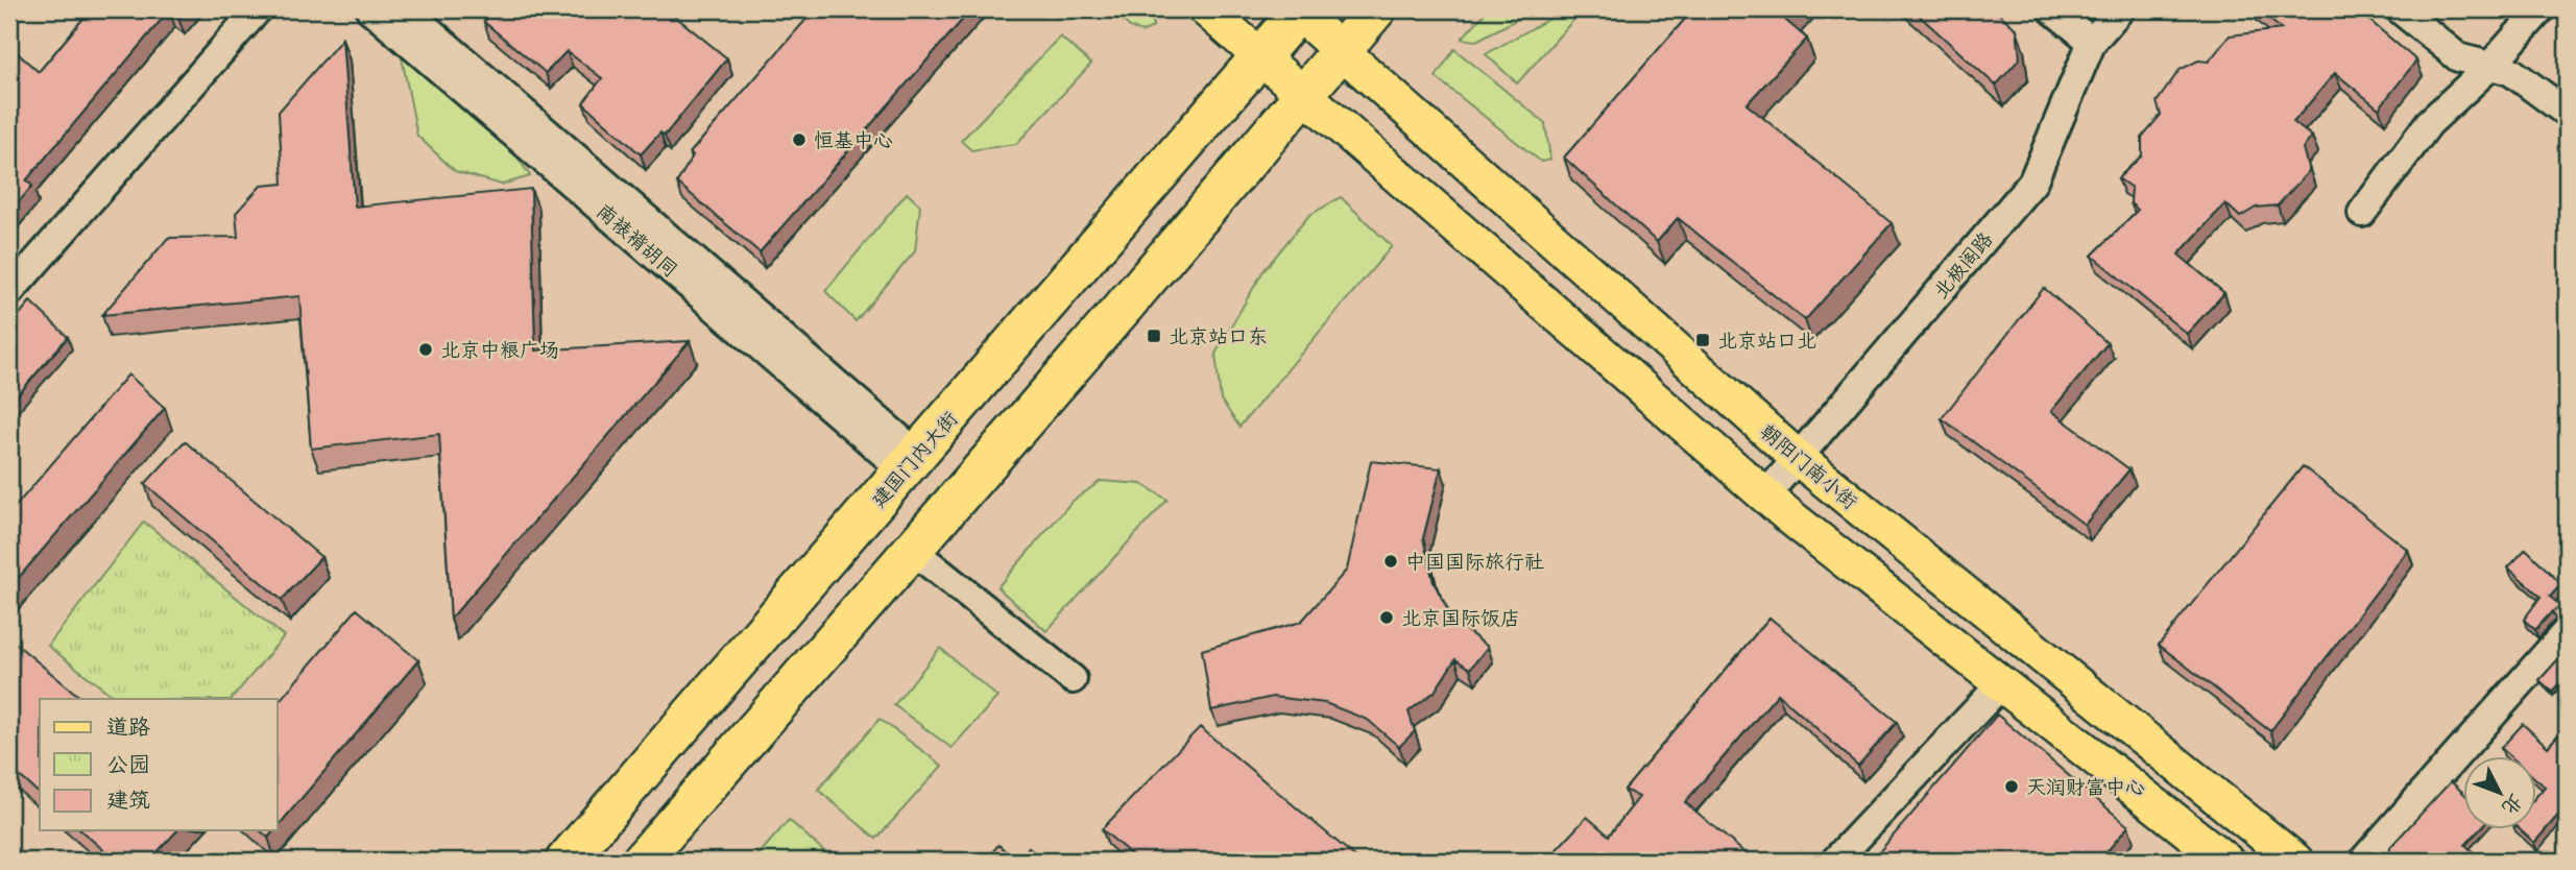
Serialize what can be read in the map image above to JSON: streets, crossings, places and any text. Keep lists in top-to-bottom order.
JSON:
{
  "streets": {
    "highway": ["建国门内大街"],
    "main road": ["朝阳门南小街"],
    "street": ["南裱褙胡同", "北极阁路"]
  },
  "crossings": [
    ["南裱褙胡同", "建国门内大街"],
    ["北极阁路", "朝阳门南小街"],
    ["建国门内大街", "朝阳门南小街"]
  ],
  "places": {
    "other": [
      "恒基中心",
      "北京中粮广场",
      "中国国际旅行社",
      "北京国际饭店",
      "天润财富中心"
    ],
    "transit": ["北京站口东", "北京站口北"]
  },
  "legend": ["道路", "公园", "建筑"],
  "north": "bottom right"
}
